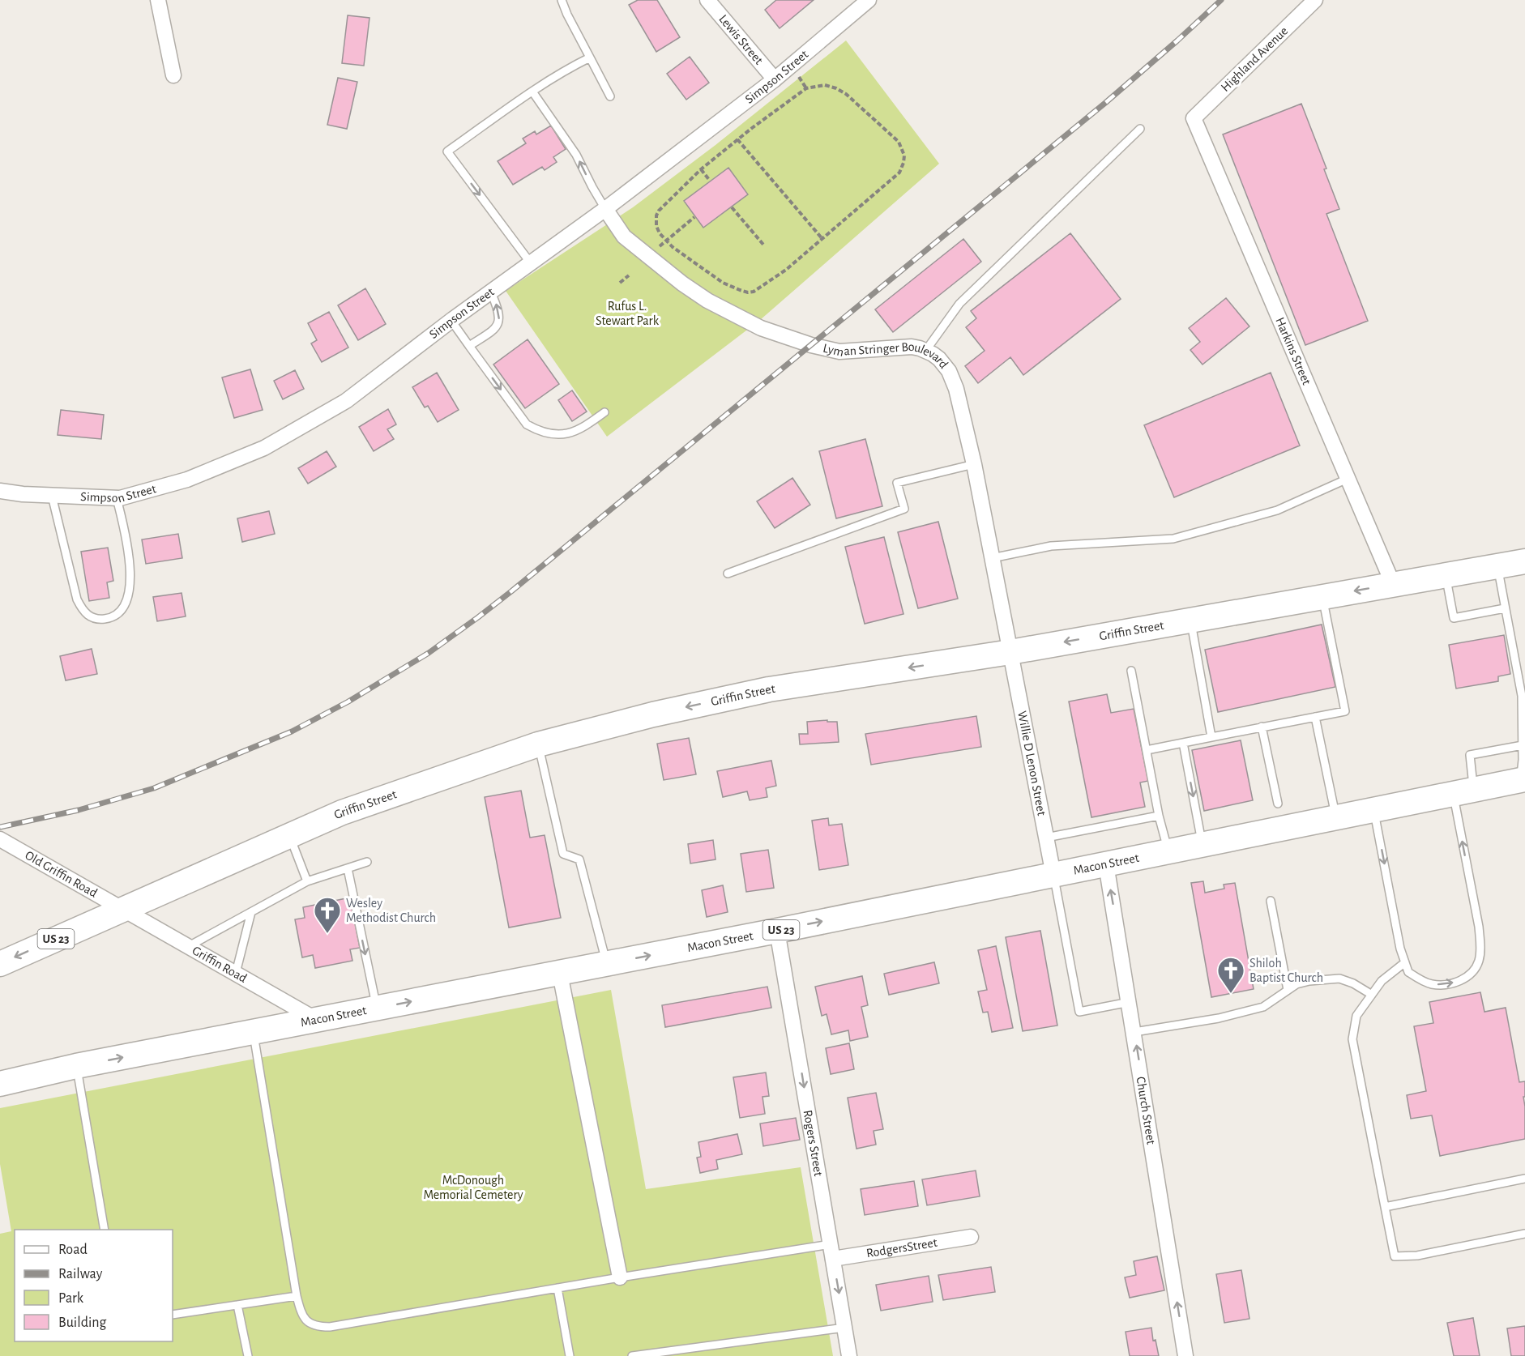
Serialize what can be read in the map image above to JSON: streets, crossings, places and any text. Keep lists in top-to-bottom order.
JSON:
{
  "streets": {
    "main road": ["Griffin Street", "Macon Street", "US 23"],
    "street": [
      "Lewis Street",
      "Highland Avenue",
      "Simpson Street",
      "Harkins Street",
      "Lyman Stringer Boulevard",
      "Willie D Lenon Street",
      "Old Griffin Road",
      "Griffin Road",
      "Church Street",
      "Rogers Street",
      "RodgersStreet"
    ]
  },
  "crossings": [
    ["Lewis Street", "Simpson Street"],
    ["Highland Avenue", "Harkins Street"],
    ["Simpson Street", "Lyman Stringer Boulevard"],
    ["Harkins Street", "Griffin Street"],
    ["Lyman Stringer Boulevard", "Griffin Street"],
    ["Lyman Stringer Boulevard", "Willie D Lenon Street"],
    ["Griffin Street", "Willie D Lenon Street"],
    ["Griffin Street", "Old Griffin Road"],
    ["Griffin Street", "Griffin Road"],
    ["Willie D Lenon Street", "Macon Street"],
    ["Macon Street", "Griffin Road"],
    ["Macon Street", "Church Street"],
    ["Macon Street", "Rogers Street"],
    ["Old Griffin Road", "Griffin Road"],
    ["Rogers Street", "RodgersStreet"]
  ],
  "one_way": [
    "Griffin Street",
    "Macon Street",
    "Church Street",
    "Rogers Street"
  ],
  "parks": ["Rufus L. Stewart Park", "McDonough Memorial Cemetery"],
  "places": {
    "church": ["Wesley Methodist Church", "Shiloh Baptist Church"]
  },
  "legend": [
    "Road",
    "Railway",
    "Park",
    "Building"
  ]
}
